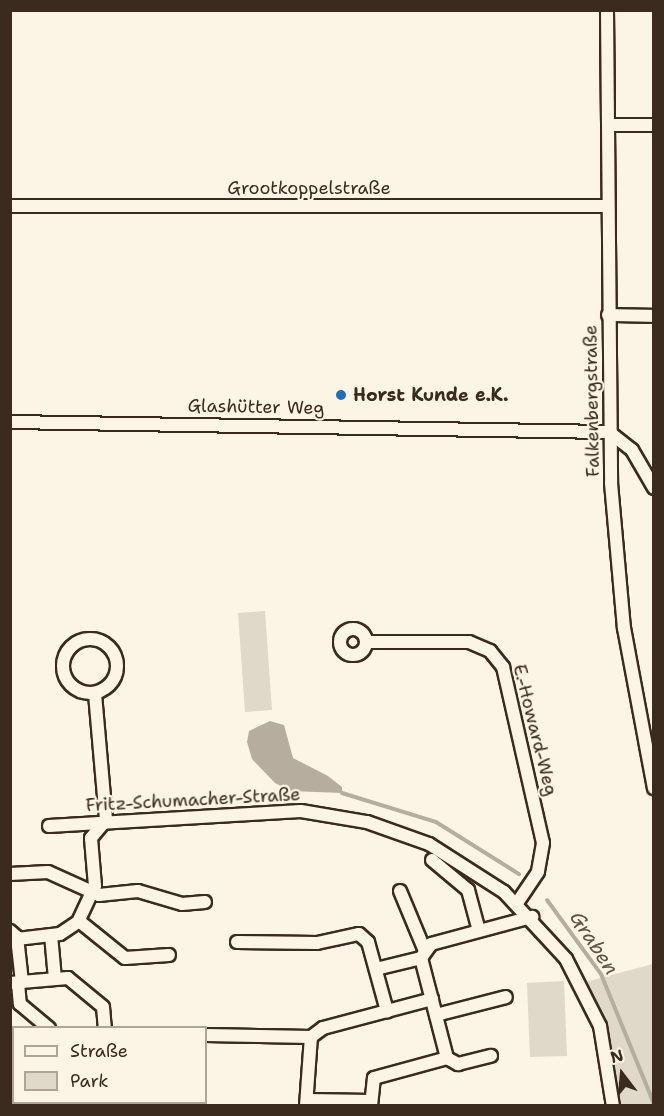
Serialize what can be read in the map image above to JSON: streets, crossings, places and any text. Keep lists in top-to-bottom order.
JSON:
{
  "streets": {
    "street": [
      "Grootkoppelstraße",
      "Falkenbergstraße",
      "Glashütter Weg",
      "E.-Howard-Weg",
      "Fritz-Schumacher-Straße"
    ]
  },
  "crossings": [
    ["Grootkoppelstraße", "Falkenbergstraße"],
    ["Falkenbergstraße", "Glashütter Weg"],
    ["E.-Howard-Weg", "Fritz-Schumacher-Straße"]
  ],
  "water": ["Graben"],
  "places": ["Horst Kunde e.K."],
  "legend": ["Straße", "Park"],
  "north": "top"
}
